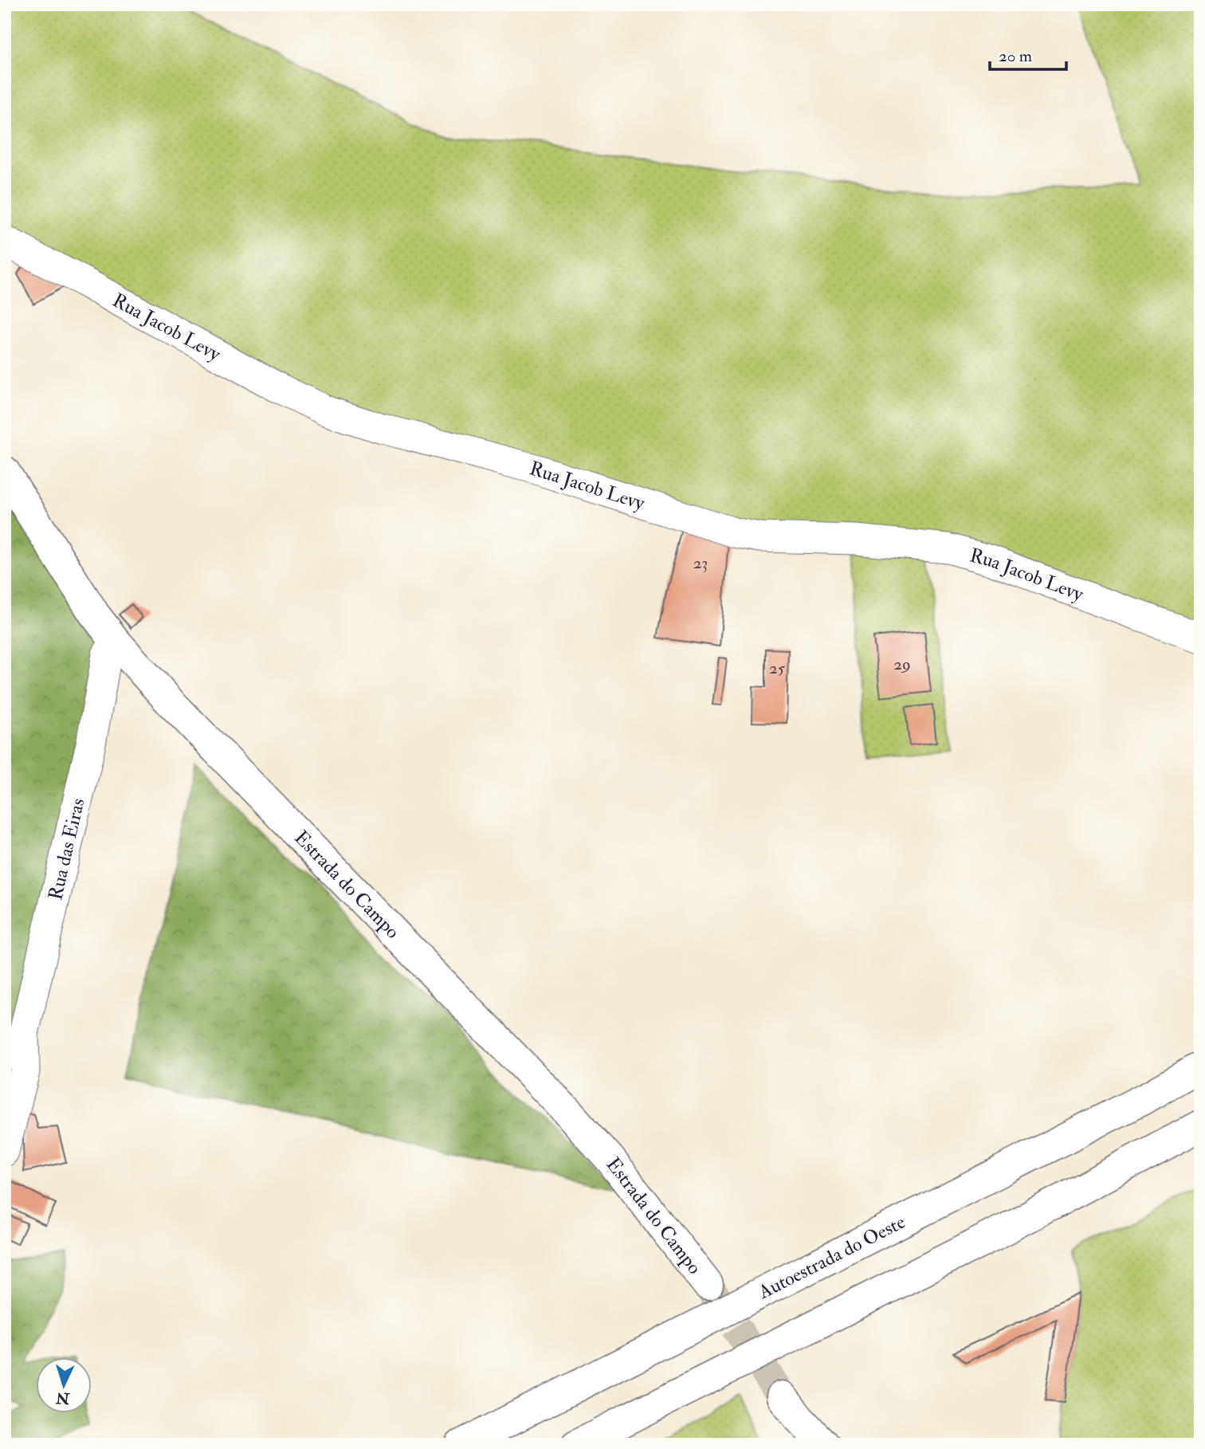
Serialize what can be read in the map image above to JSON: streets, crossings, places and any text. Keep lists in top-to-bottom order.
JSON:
{
  "streets": {
    "main road": ["Estrada do Campo", "Autoestrada do Oeste"],
    "street": ["Rua Jacob Levy", "Rua das Eiras"]
  },
  "crossings": [
    ["Rua das Eiras", "Estrada do Campo"]
  ],
  "house_numbers": ["23", "29", "25"],
  "scale_bar": "20 m",
  "north": "bottom"
}
